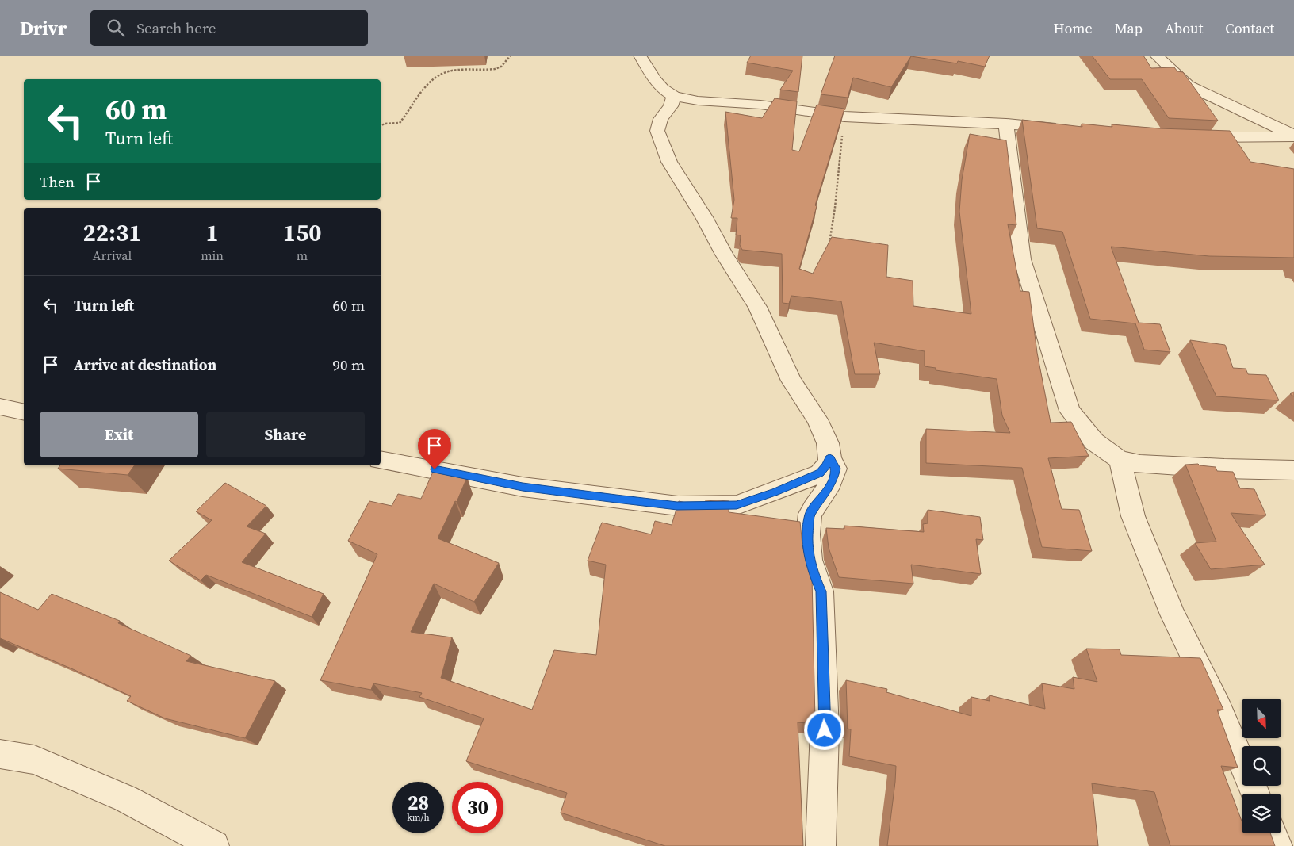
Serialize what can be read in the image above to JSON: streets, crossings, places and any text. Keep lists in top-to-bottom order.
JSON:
{
  "north": "bottom right",
  "page": {
    "header": "Drivr",
    "search": "Search here",
    "nav": [
      "Home",
      "Map",
      "About",
      "Contact"
    ],
    "turn": ["60 m", "Turn left"],
    "then": "Then",
    "eta": [
      "22:31",
      "Arrival",
      "1",
      "min",
      "150",
      "m"
    ],
    "list": [
      {
        "name": "Turn left",
        "value": "60 m"
      },
      {
        "name": "Arrive at destination",
        "value": "90 m"
      }
    ],
    "buttons": ["Exit", "Share"],
    "speed": "28 km/h",
    "limit": "30"
  }
}
